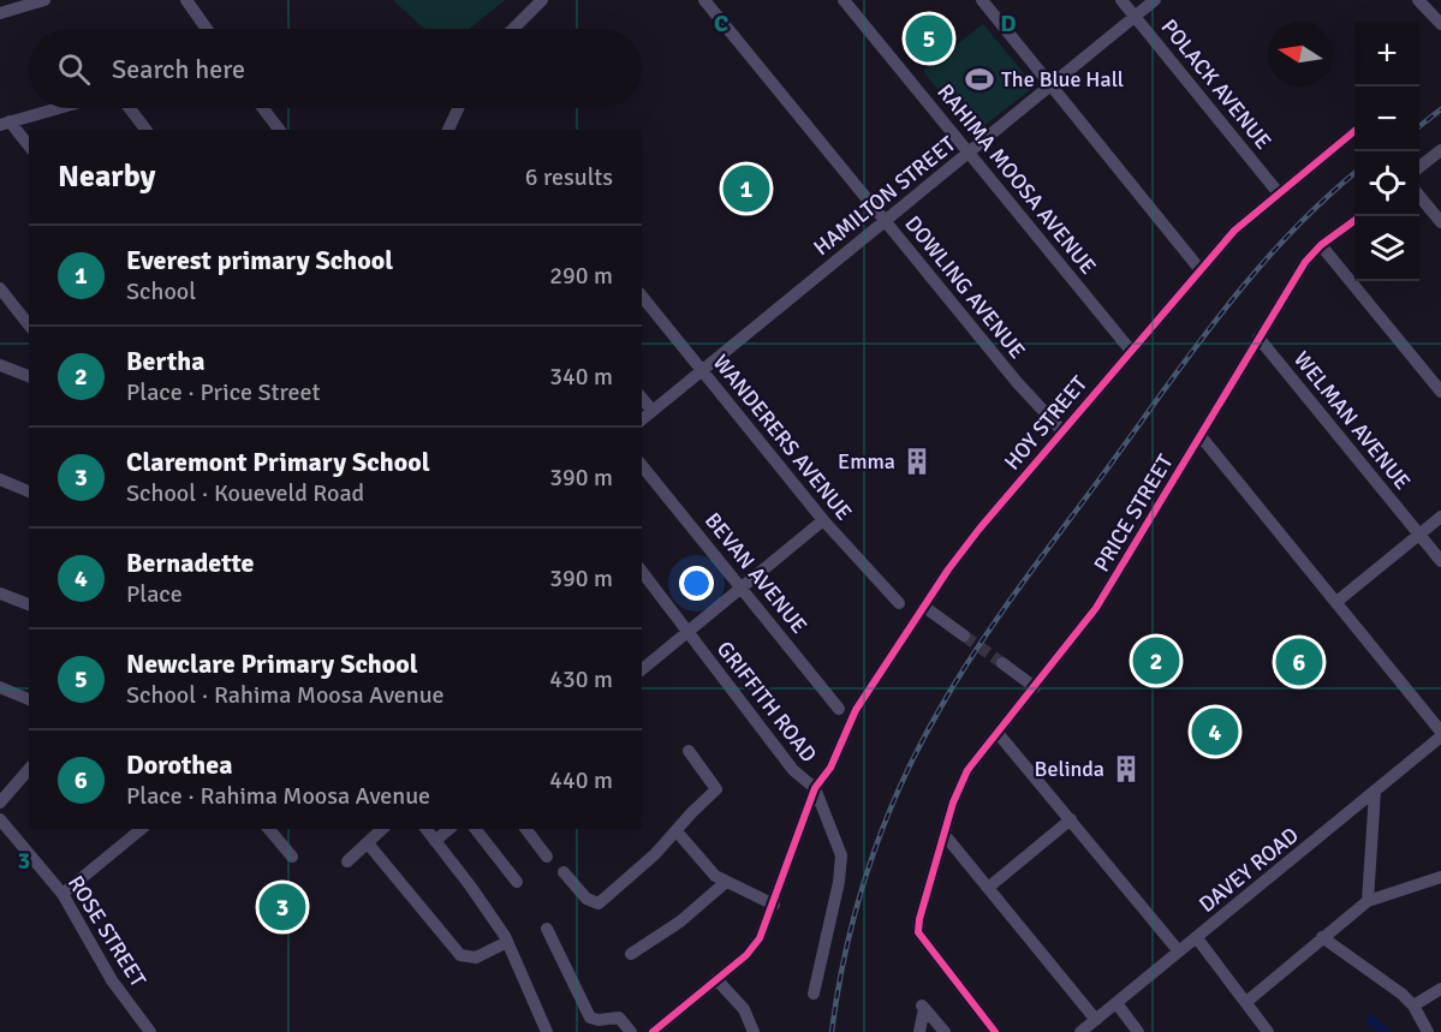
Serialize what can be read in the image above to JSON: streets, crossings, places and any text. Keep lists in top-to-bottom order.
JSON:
{
  "streets": {
    "street": [
      "POLACK AVENUE",
      "RAHIMA MOOSA AVENUE",
      "HAMILTON STREET",
      "DOWLING AVENUE",
      "WELMAN AVENUE",
      "HOY STREET",
      "WANDERERS AVENUE",
      "PRICE STREET",
      "BEVAN AVENUE",
      "GRIFFITH ROAD",
      "DAVEY ROAD",
      "ROSE STREET"
    ]
  },
  "crossings": [
    ["POLACK AVENUE", "HAMILTON STREET"],
    ["POLACK AVENUE", "HOY STREET"],
    ["RAHIMA MOOSA AVENUE", "HAMILTON STREET"],
    ["RAHIMA MOOSA AVENUE", "HOY STREET"],
    ["HAMILTON STREET", "DOWLING AVENUE"],
    ["HAMILTON STREET", "WANDERERS AVENUE"],
    ["DOWLING AVENUE", "HOY STREET"],
    ["WELMAN AVENUE", "PRICE STREET"],
    ["HOY STREET", "GRIFFITH ROAD"]
  ],
  "places": {
    "sports": ["The Blue Hall"],
    "building": ["Emma", "Belinda"]
  },
  "north": "left",
  "page": {
    "pins": [
      "5",
      "1",
      "2",
      "6",
      "4",
      "3"
    ],
    "map_buttons": ["+", "−"],
    "search": "Search here",
    "heading": ["Nearby", "6 results"],
    "list": [
      {
        "mark": "1",
        "name": "Everest primary School",
        "note": "School",
        "value": "290 m"
      },
      {
        "mark": "2",
        "name": "Bertha",
        "note": "Place · Price Street",
        "value": "340 m"
      },
      {
        "mark": "3",
        "name": "Claremont Primary School",
        "note": "School · Koueveld Road",
        "value": "390 m"
      },
      {
        "mark": "4",
        "name": "Bernadette",
        "note": "Place",
        "value": "390 m"
      },
      {
        "mark": "5",
        "name": "Newclare Primary School",
        "note": "School · Rahima Moosa Avenue",
        "value": "430 m"
      },
      {
        "mark": "6",
        "name": "Dorothea",
        "note": "Place · Rahima Moosa Avenue",
        "value": "440 m"
      }
    ]
  },
  "grid": {
    "columns": ["C", "D"],
    "rows": ["3"]
  }
}
